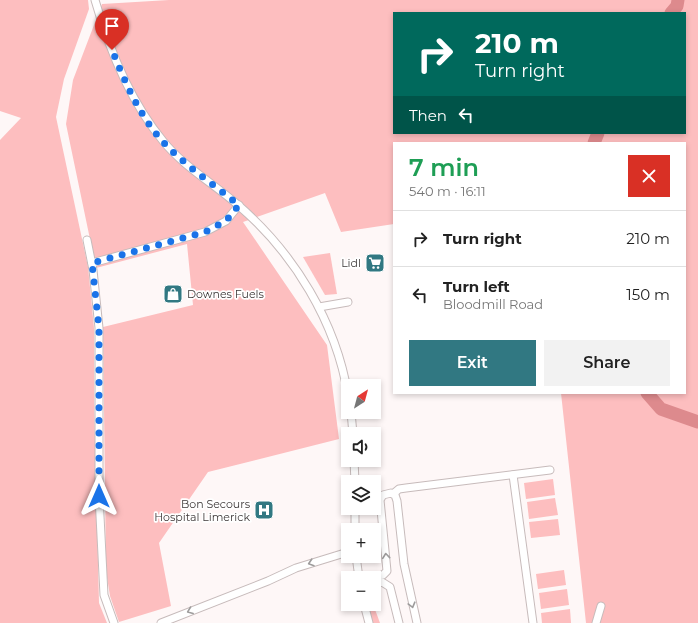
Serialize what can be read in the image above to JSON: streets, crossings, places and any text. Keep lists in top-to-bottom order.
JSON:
{
  "places": {
    "supermarket": ["Lidl"],
    "shop": ["Downes Fuels"],
    "hospital": ["Bon Secours Hospital Limerick"]
  },
  "north": "top right",
  "page": {
    "turn": ["210 m", "Turn right"],
    "then": "Then",
    "heading": ["7 min", "540 m · 16:11"],
    "list": [
      {
        "name": "Turn right",
        "value": "210 m"
      },
      {
        "name": "Turn left",
        "note": "Bloodmill Road",
        "value": "150 m"
      }
    ],
    "buttons": ["Exit", "Share"],
    "map_buttons": ["+", "−"]
  }
}
